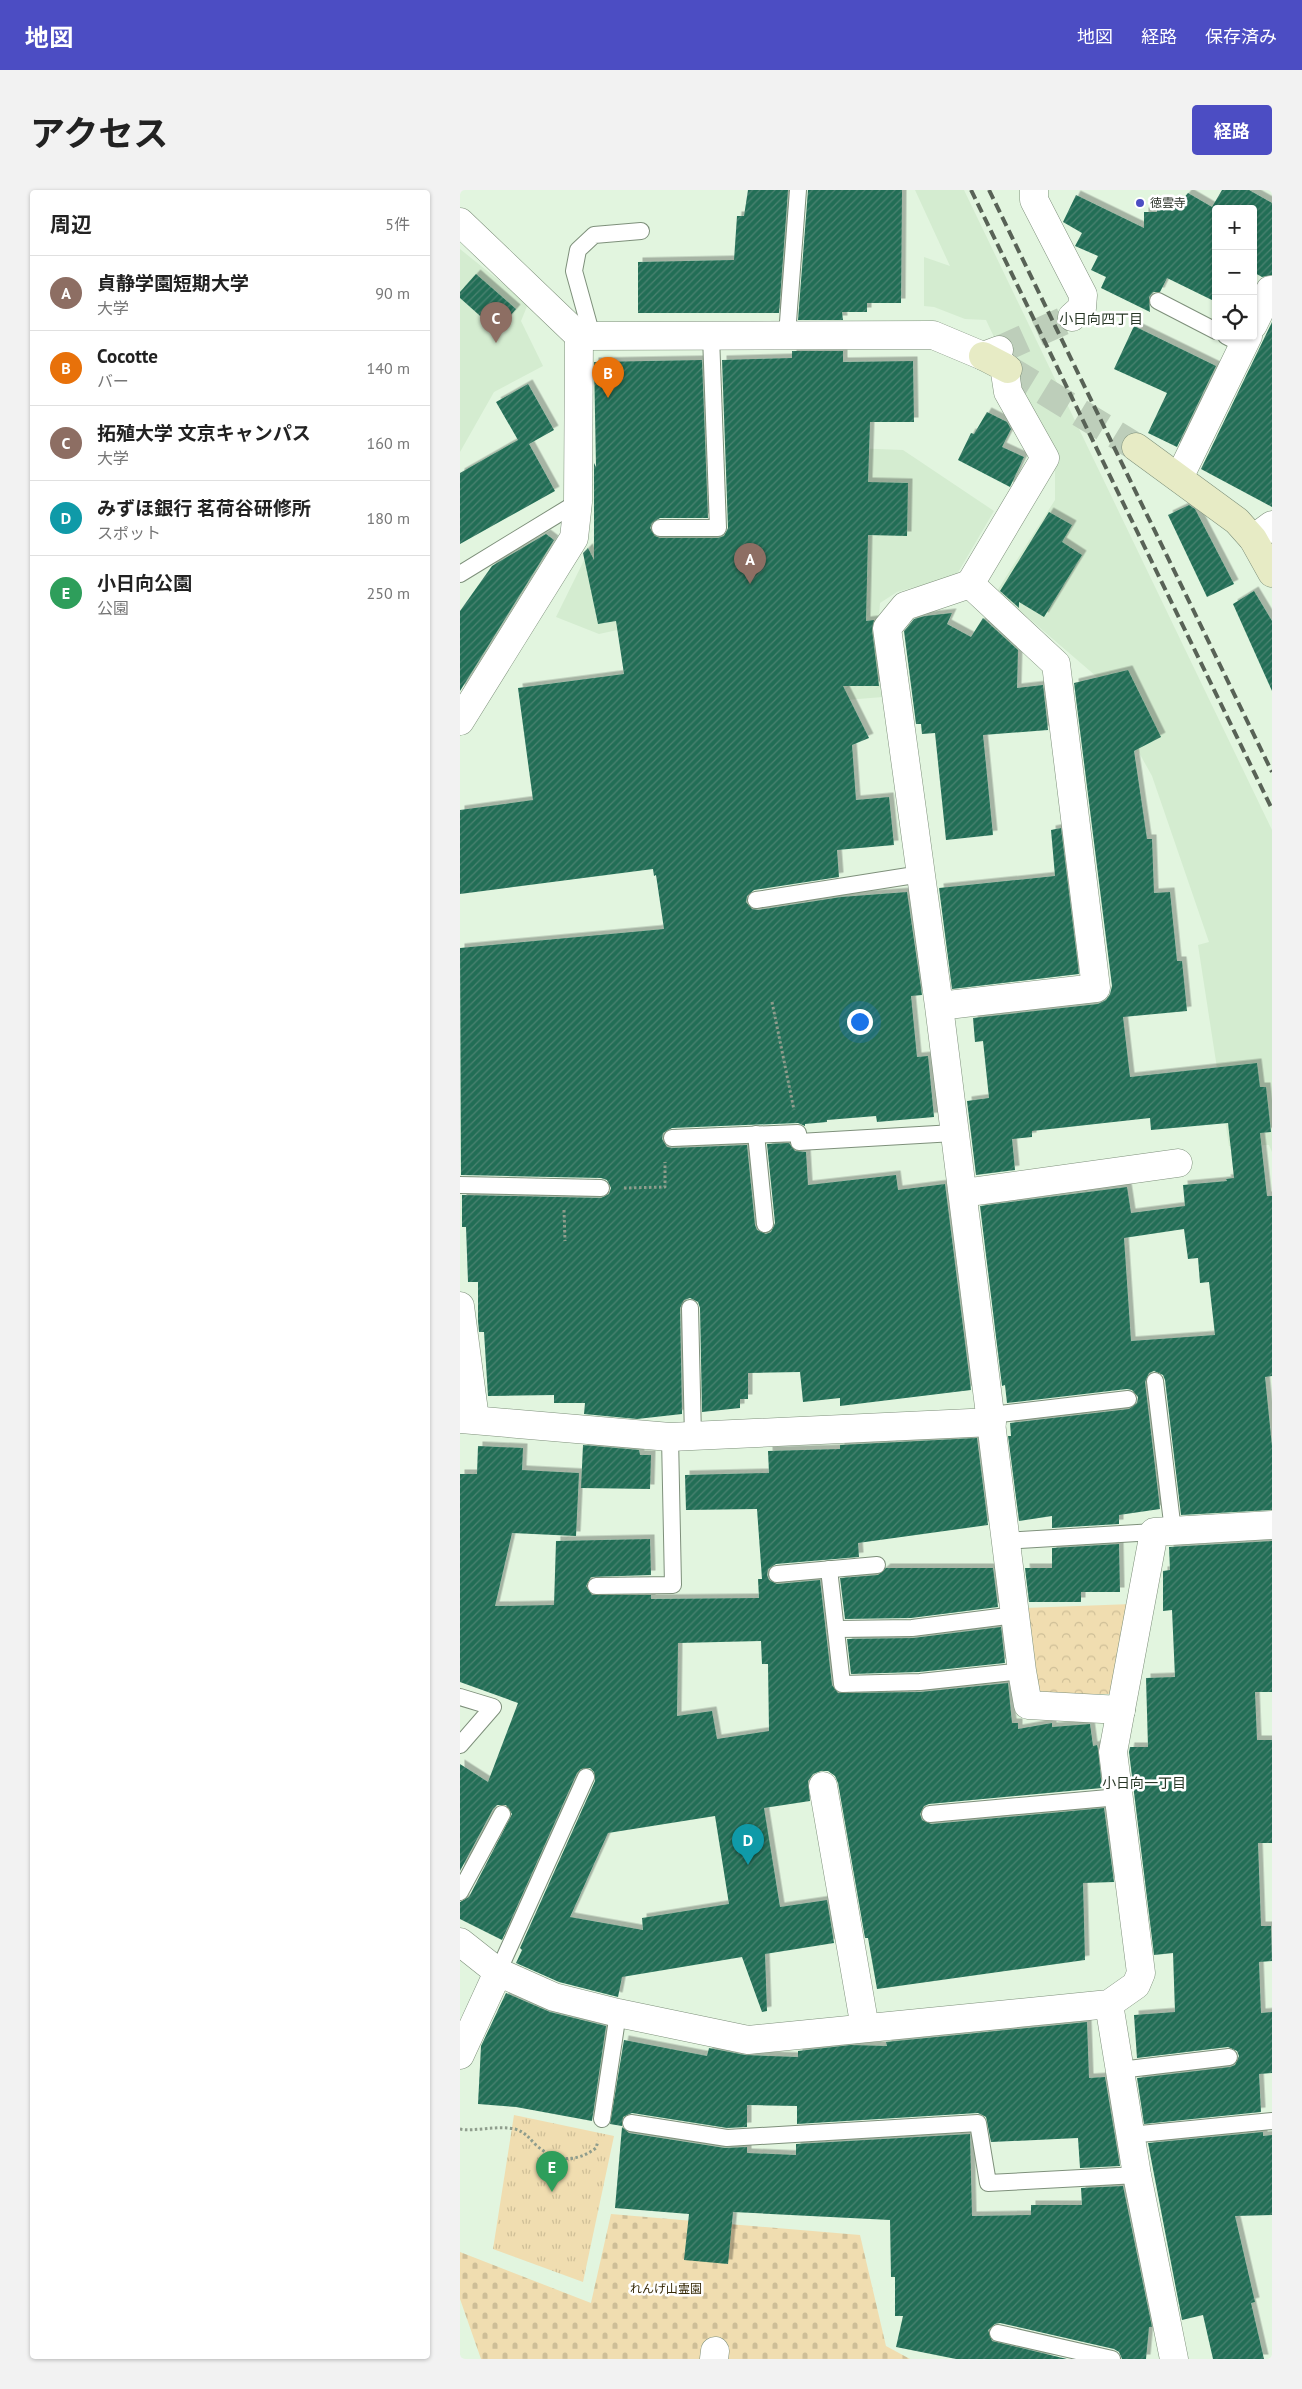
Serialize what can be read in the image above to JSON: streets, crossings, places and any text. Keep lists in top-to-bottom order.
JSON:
{
  "districts": ["小日向四丁目", "小日向一丁目"],
  "parks": ["れんげ山霊園"],
  "places": ["徳雲寺"],
  "page": {
    "header": "地図",
    "nav": ["地図", "経路", "保存済み"],
    "title": "アクセス",
    "buttons": "経路",
    "heading": ["周辺", "5件"],
    "map_buttons": ["+", "−"],
    "list": [
      {
        "mark": "A",
        "name": "貞静学園短期大学",
        "note": "大学",
        "value": "90 m"
      },
      {
        "mark": "B",
        "name": "Cocotte",
        "note": "バー",
        "value": "140 m"
      },
      {
        "mark": "C",
        "name": "拓殖大学 文京キャンパス",
        "note": "大学",
        "value": "160 m"
      },
      {
        "mark": "D",
        "name": "みずほ銀行 茗荷谷研修所",
        "note": "スポット",
        "value": "180 m"
      },
      {
        "mark": "E",
        "name": "小日向公園",
        "note": "公園",
        "value": "250 m"
      }
    ],
    "pins": [
      "C",
      "B",
      "A",
      "D",
      "E"
    ]
  }
}
